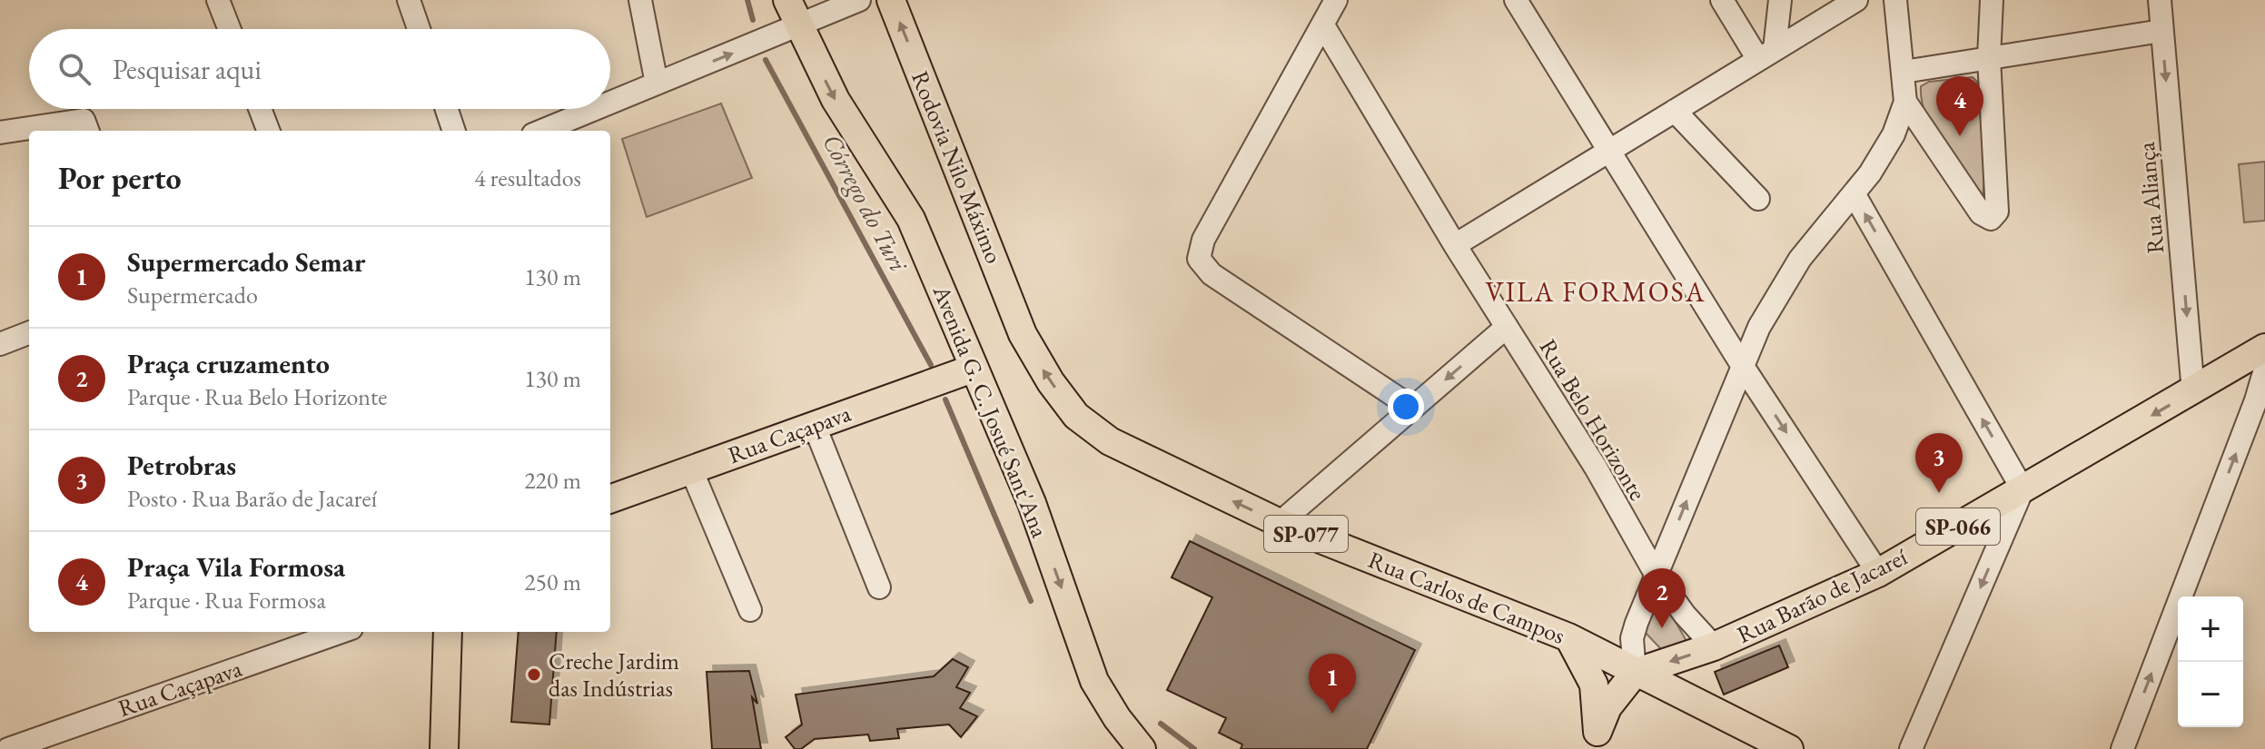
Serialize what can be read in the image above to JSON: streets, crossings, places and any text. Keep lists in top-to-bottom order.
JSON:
{
  "streets": {
    "main road": [
      "Rodovia Nilo Máximo",
      "Avenida G. C. Josué Sant'Ana",
      "Rua Caçapava",
      "SP-066",
      "SP-077",
      "Rua Barão de Jacareí",
      "Rua Carlos de Campos"
    ],
    "street": ["Rua Aliança", "Rua Belo Horizonte"]
  },
  "crossings": [
    ["Rodovia Nilo Máximo", "Rua Carlos de Campos"],
    ["Rua Aliança", "Rua Barão de Jacareí"],
    ["Avenida G. C. Josué Sant'Ana", "Rua Caçapava"],
    ["Rua Belo Horizonte", "Rua Barão de Jacareí"],
    ["Rua Barão de Jacareí", "Rua Carlos de Campos"]
  ],
  "one_way": [
    "Rodovia Nilo Máximo",
    "Rua Aliança",
    "Avenida G. C. Josué Sant'Ana",
    "Rua Barão de Jacareí",
    "Rua Carlos de Campos"
  ],
  "districts": ["VILA FORMOSA"],
  "water": ["Córrego do Turi"],
  "places": ["Creche Jardim das Indústrias"],
  "page": {
    "search": "Pesquisar aqui",
    "pins": [
      "4",
      "3",
      "2",
      "1"
    ],
    "heading": ["Por perto", "4 resultados"],
    "list": [
      {
        "mark": "1",
        "name": "Supermercado Semar",
        "note": "Supermercado",
        "value": "130 m"
      },
      {
        "mark": "2",
        "name": "Praça cruzamento",
        "note": "Parque · Rua Belo Horizonte",
        "value": "130 m"
      },
      {
        "mark": "3",
        "name": "Petrobras",
        "note": "Posto · Rua Barão de Jacareí",
        "value": "220 m"
      },
      {
        "mark": "4",
        "name": "Praça Vila Formosa",
        "note": "Parque · Rua Formosa",
        "value": "250 m"
      }
    ],
    "map_buttons": ["+", "−"]
  }
}
